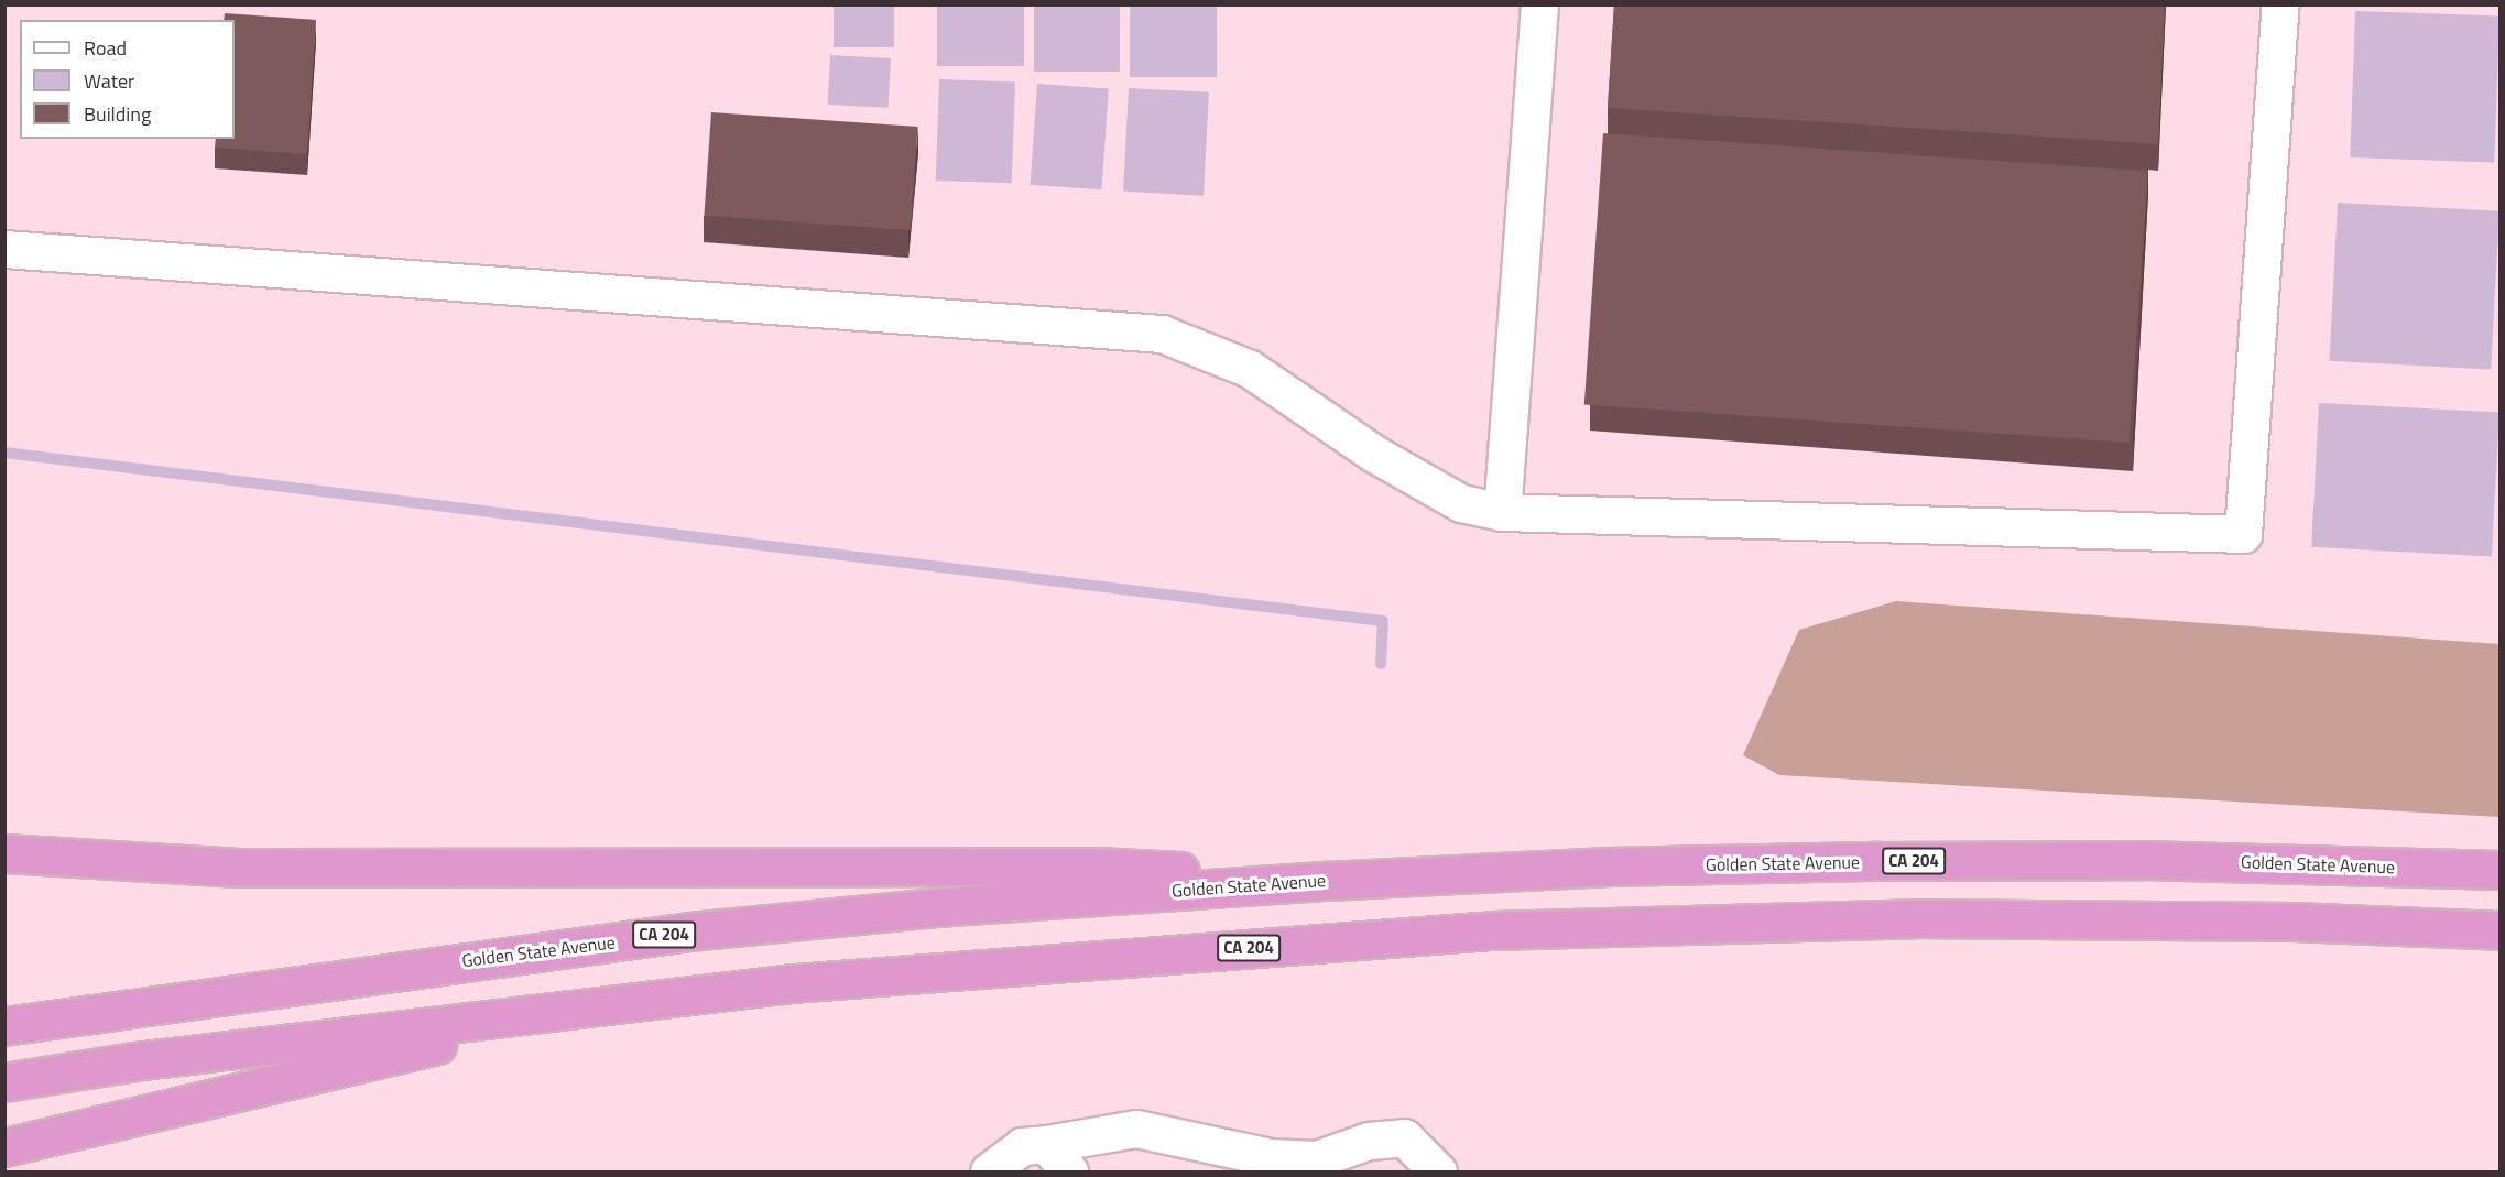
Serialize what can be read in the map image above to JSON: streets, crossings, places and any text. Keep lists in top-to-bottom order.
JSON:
{
  "streets": {
    "highway": ["CA 204", "Golden State Avenue"]
  },
  "legend": ["Road", "Water", "Building"]
}
